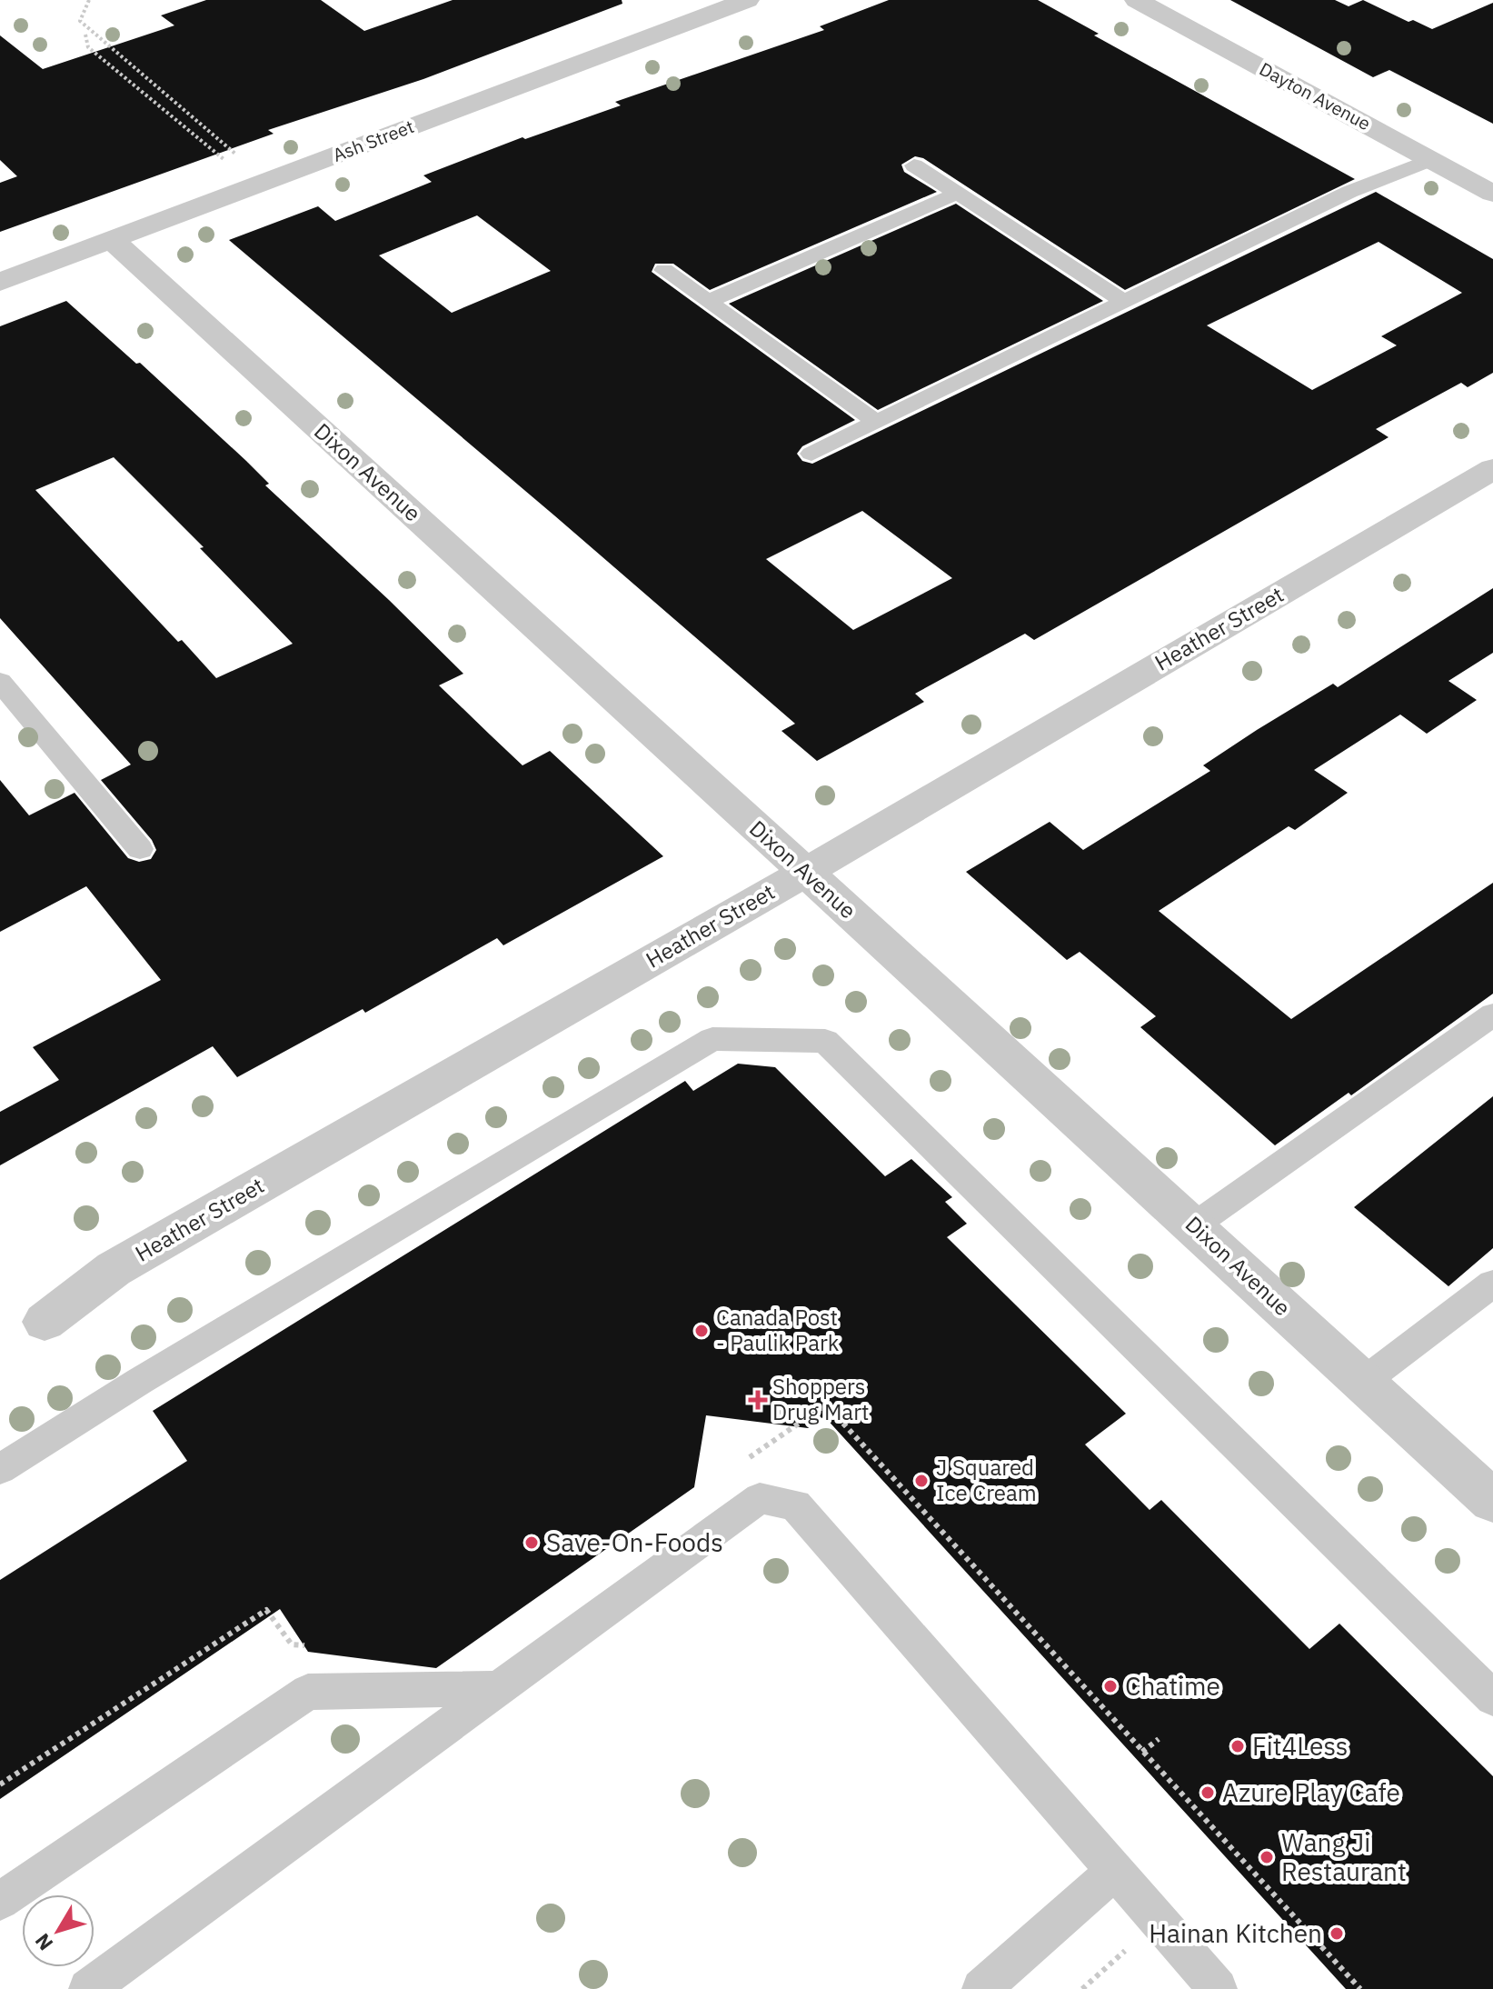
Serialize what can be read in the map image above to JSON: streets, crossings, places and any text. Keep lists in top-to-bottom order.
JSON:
{
  "streets": {
    "street": [
      "Dayton Avenue",
      "Ash Street",
      "Dixon Avenue",
      "Heather Street"
    ]
  },
  "crossings": [
    ["Ash Street", "Dixon Avenue"],
    ["Dixon Avenue", "Heather Street"]
  ],
  "places": {
    "other": [
      "Canada Post - Paulik Park",
      "J Squared Ice Cream",
      "Save-On-Foods",
      "Chatime",
      "Fit4Less",
      "Azure Play Cafe",
      "Wang Ji Restaurant",
      "Hainan Kitchen"
    ],
    "health": ["Shoppers Drug Mart"]
  },
  "north": "bottom left"
}
